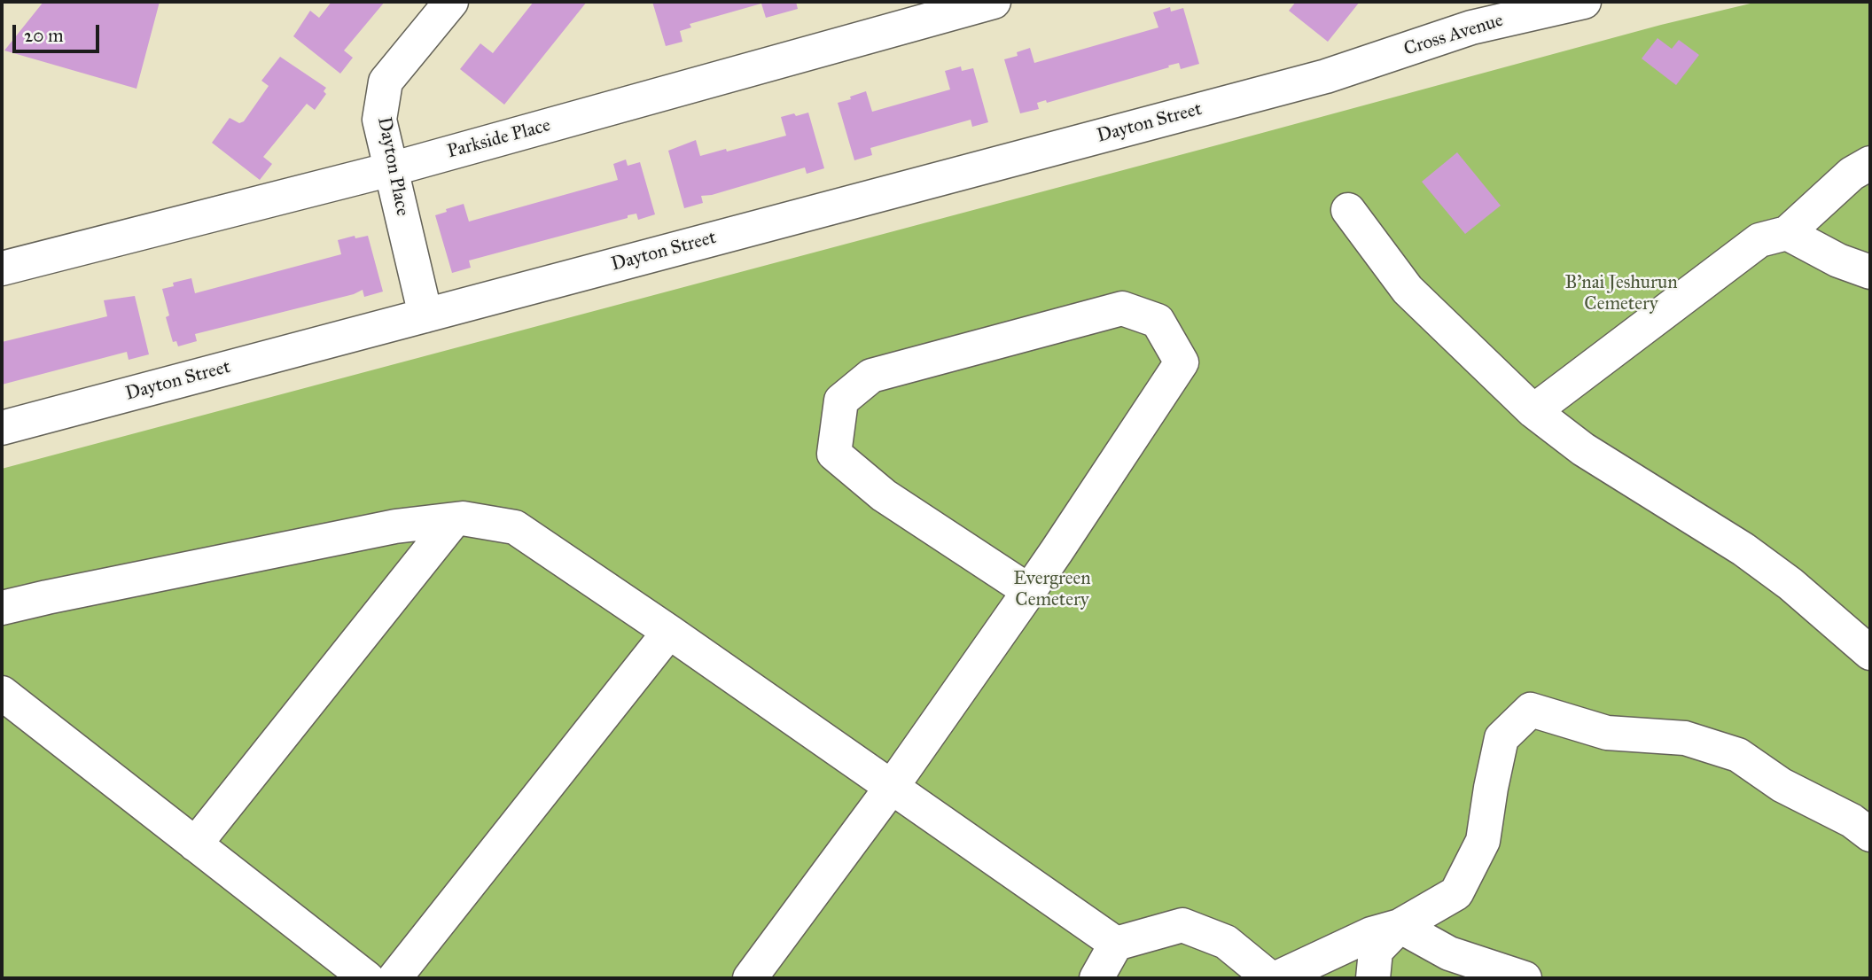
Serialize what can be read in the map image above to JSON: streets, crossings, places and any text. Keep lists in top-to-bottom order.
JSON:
{
  "streets": {
    "street": [
      "Cross Avenue",
      "Dayton Street",
      "Parkside Place",
      "Dayton Place"
    ]
  },
  "crossings": [
    ["Cross Avenue", "Dayton Street"],
    ["Dayton Street", "Dayton Place"],
    ["Parkside Place", "Dayton Place"]
  ],
  "parks": ["B'nai Jeshurun Cemetery", "Evergreen Cemetery"],
  "scale_bar": "20 m"
}
